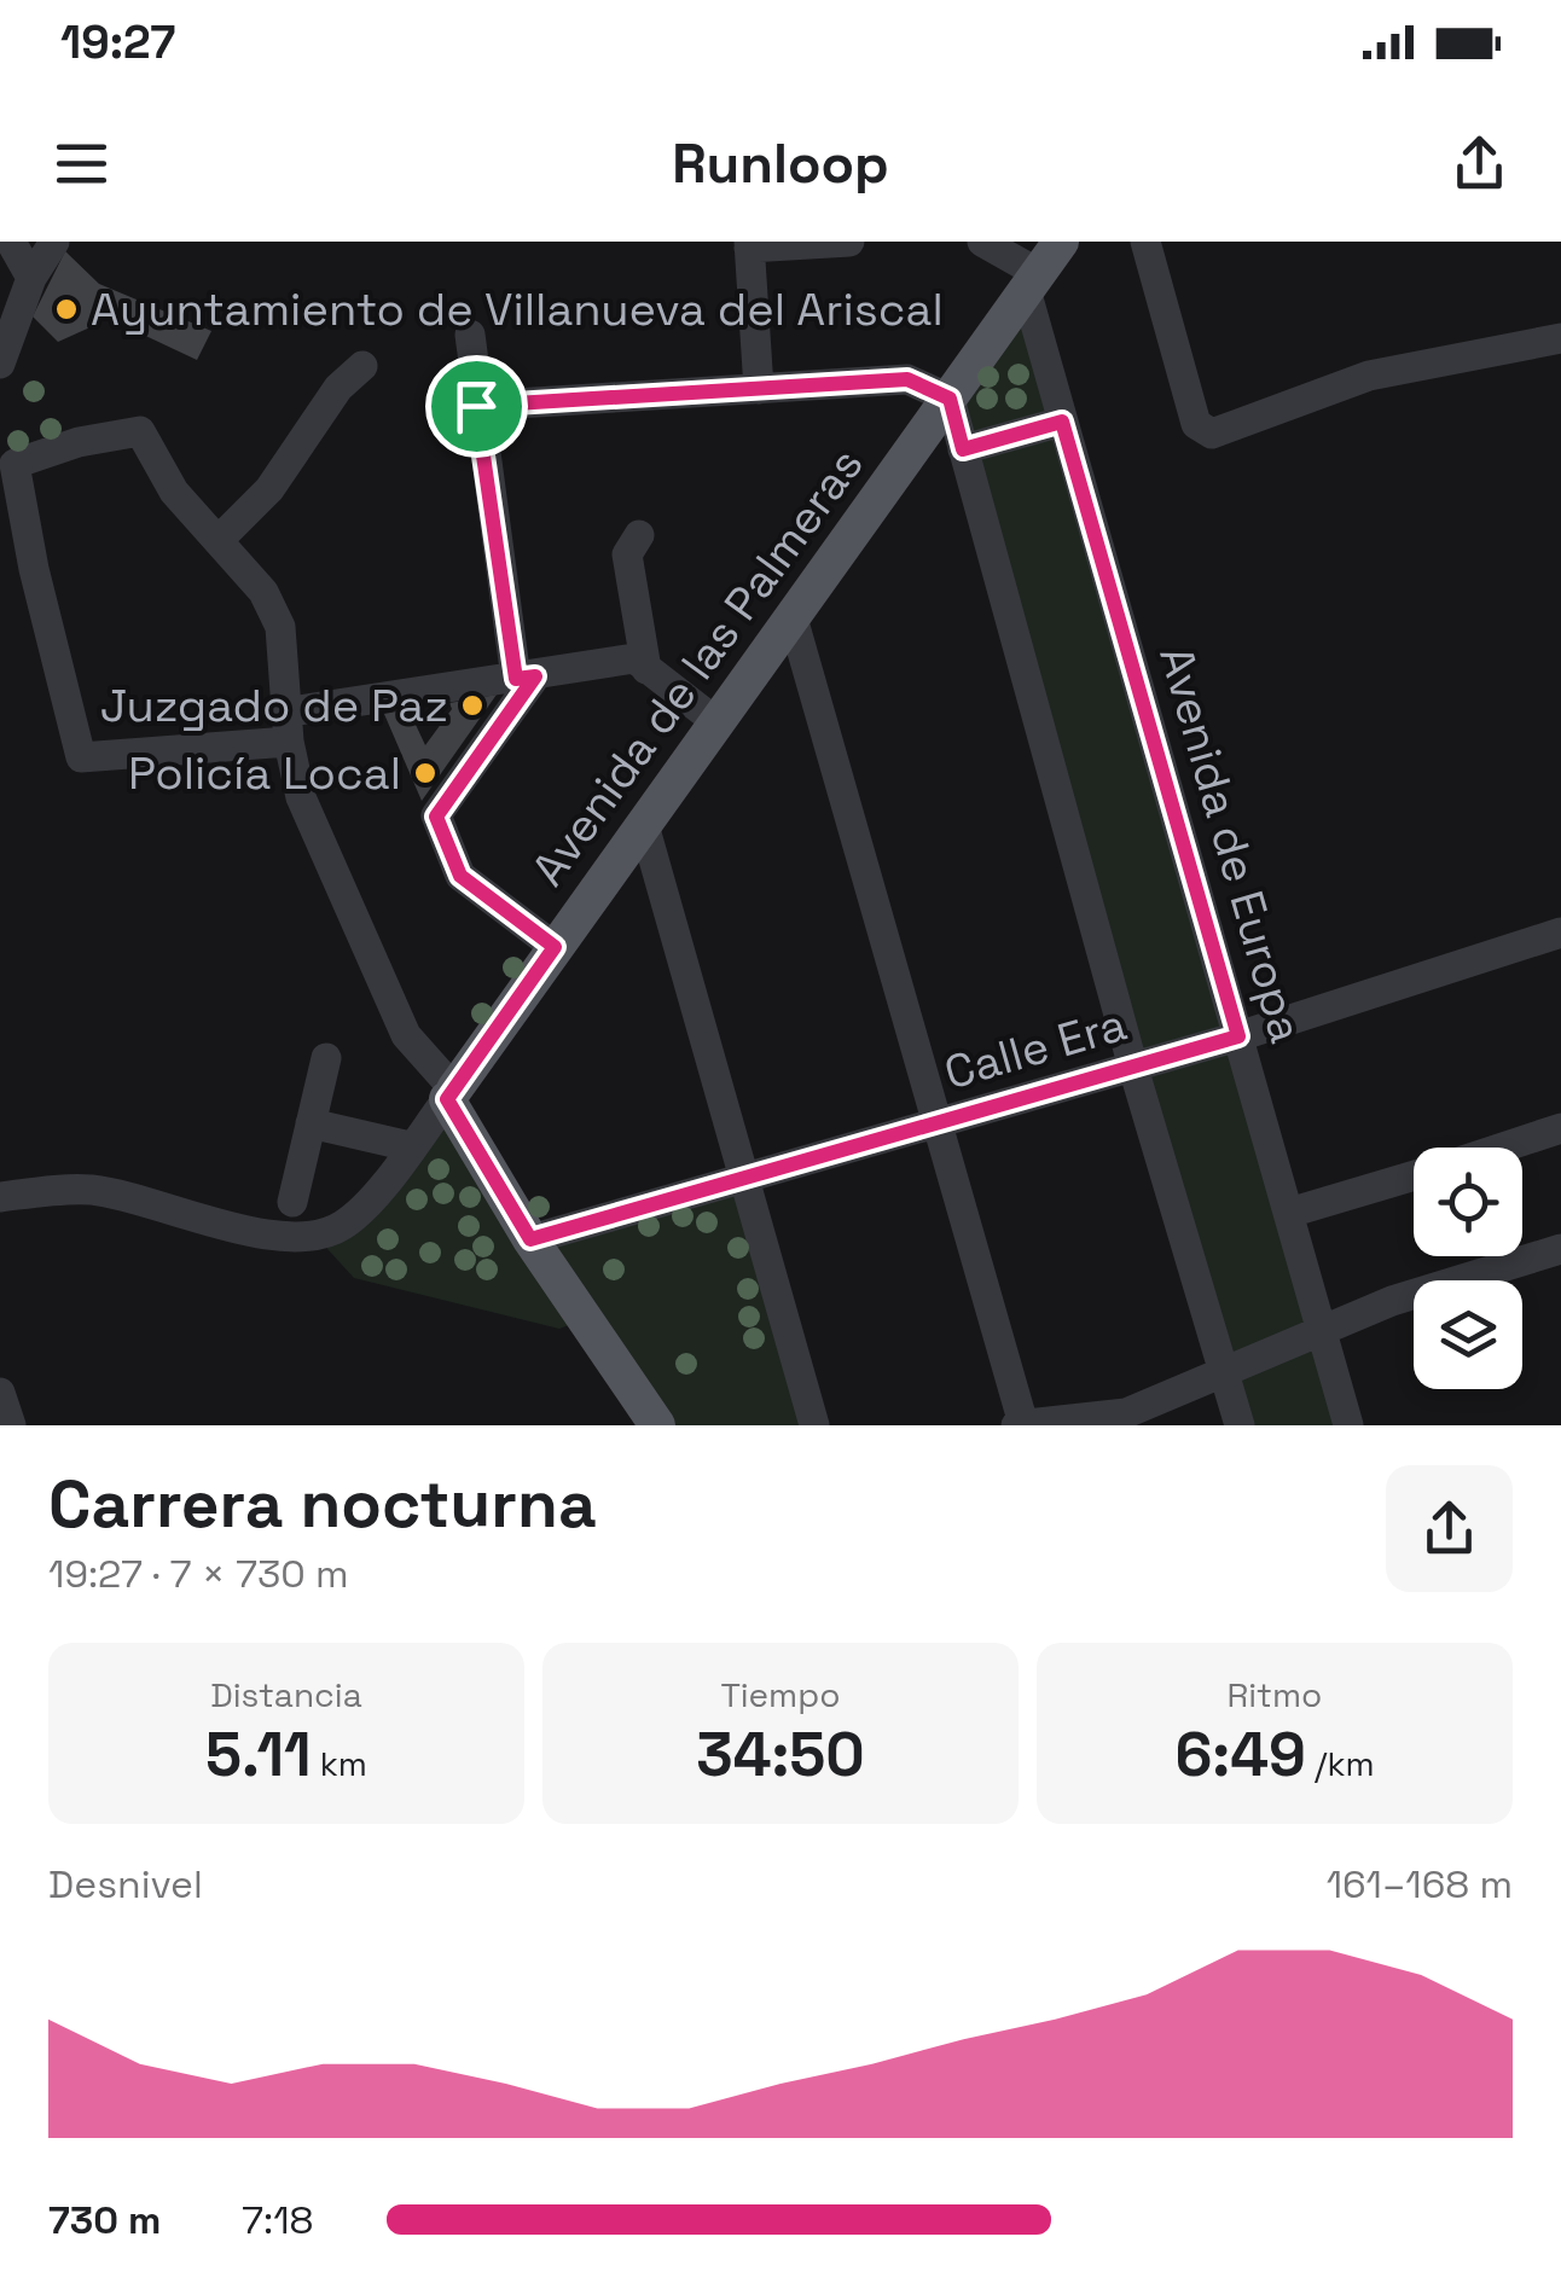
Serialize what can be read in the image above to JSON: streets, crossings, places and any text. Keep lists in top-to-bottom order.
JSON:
{
  "streets": {
    "main road": ["Avenida de las Palmeras"],
    "street": ["Avenida de Europa", "Calle Era"]
  },
  "crossings": [
    ["Avenida de las Palmeras", "Avenida de Europa"],
    ["Avenida de Europa", "Calle Era"]
  ],
  "places": ["Ayuntamiento de Villanueva del Ariscal", "Juzgado de Paz", "Policía Local"],
  "page": {
    "status": "19:27",
    "header": "Runloop",
    "heading": ["Carrera nocturna", "19:27 · 7 × 730 m"],
    "stats": [
      ["Distancia", "5.11 km"],
      ["Tiempo", "34:50"],
      ["Ritmo", "6:49 /km"]
    ],
    "chart": ["Desnivel", "161–168 m"],
    "list": [
      {
        "name": "730 m",
        "note": "7:18"
      }
    ]
  }
}
